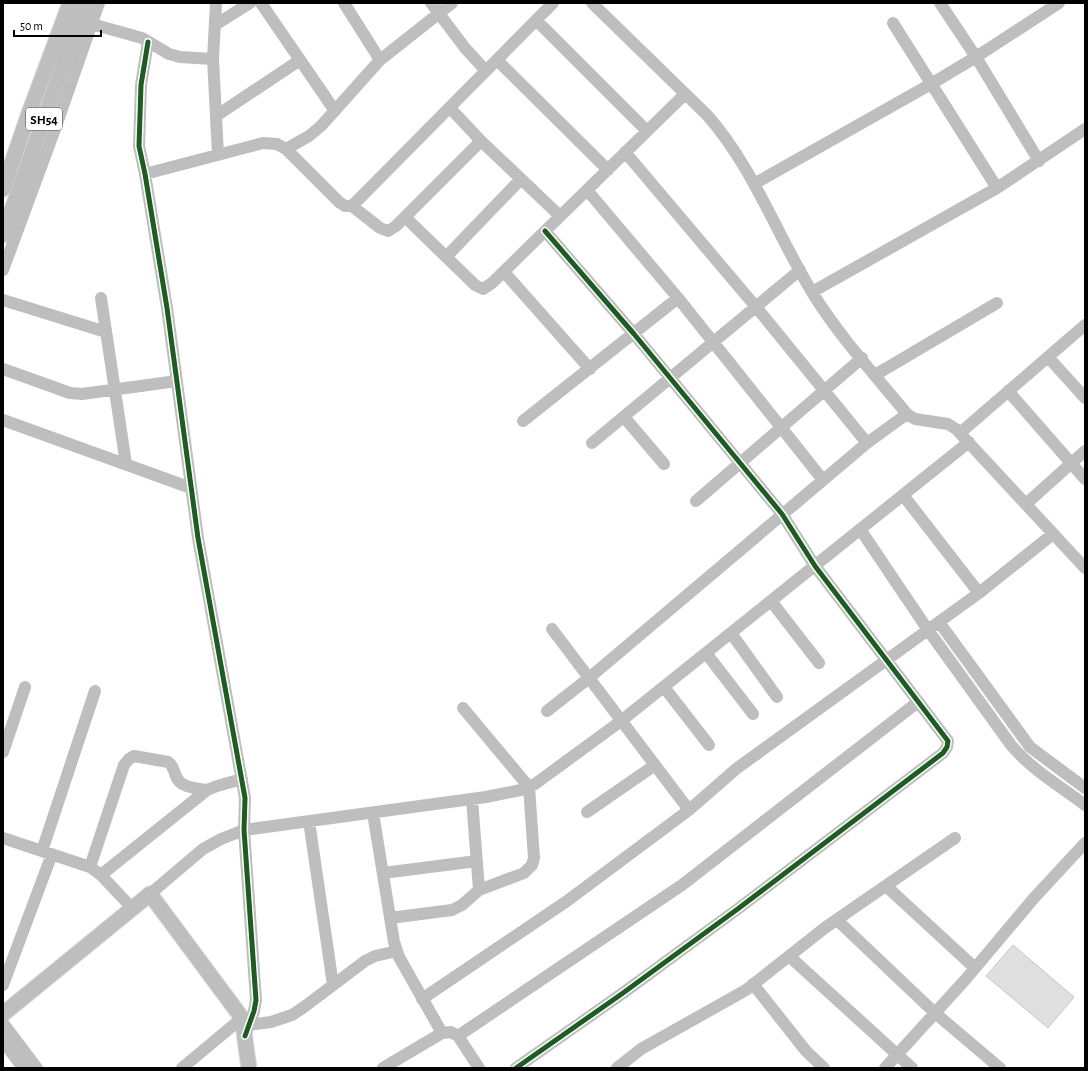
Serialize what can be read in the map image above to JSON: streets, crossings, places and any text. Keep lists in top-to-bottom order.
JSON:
{
  "streets": {
    "main road": ["SH54"]
  },
  "scale_bar": "50 m"
}
